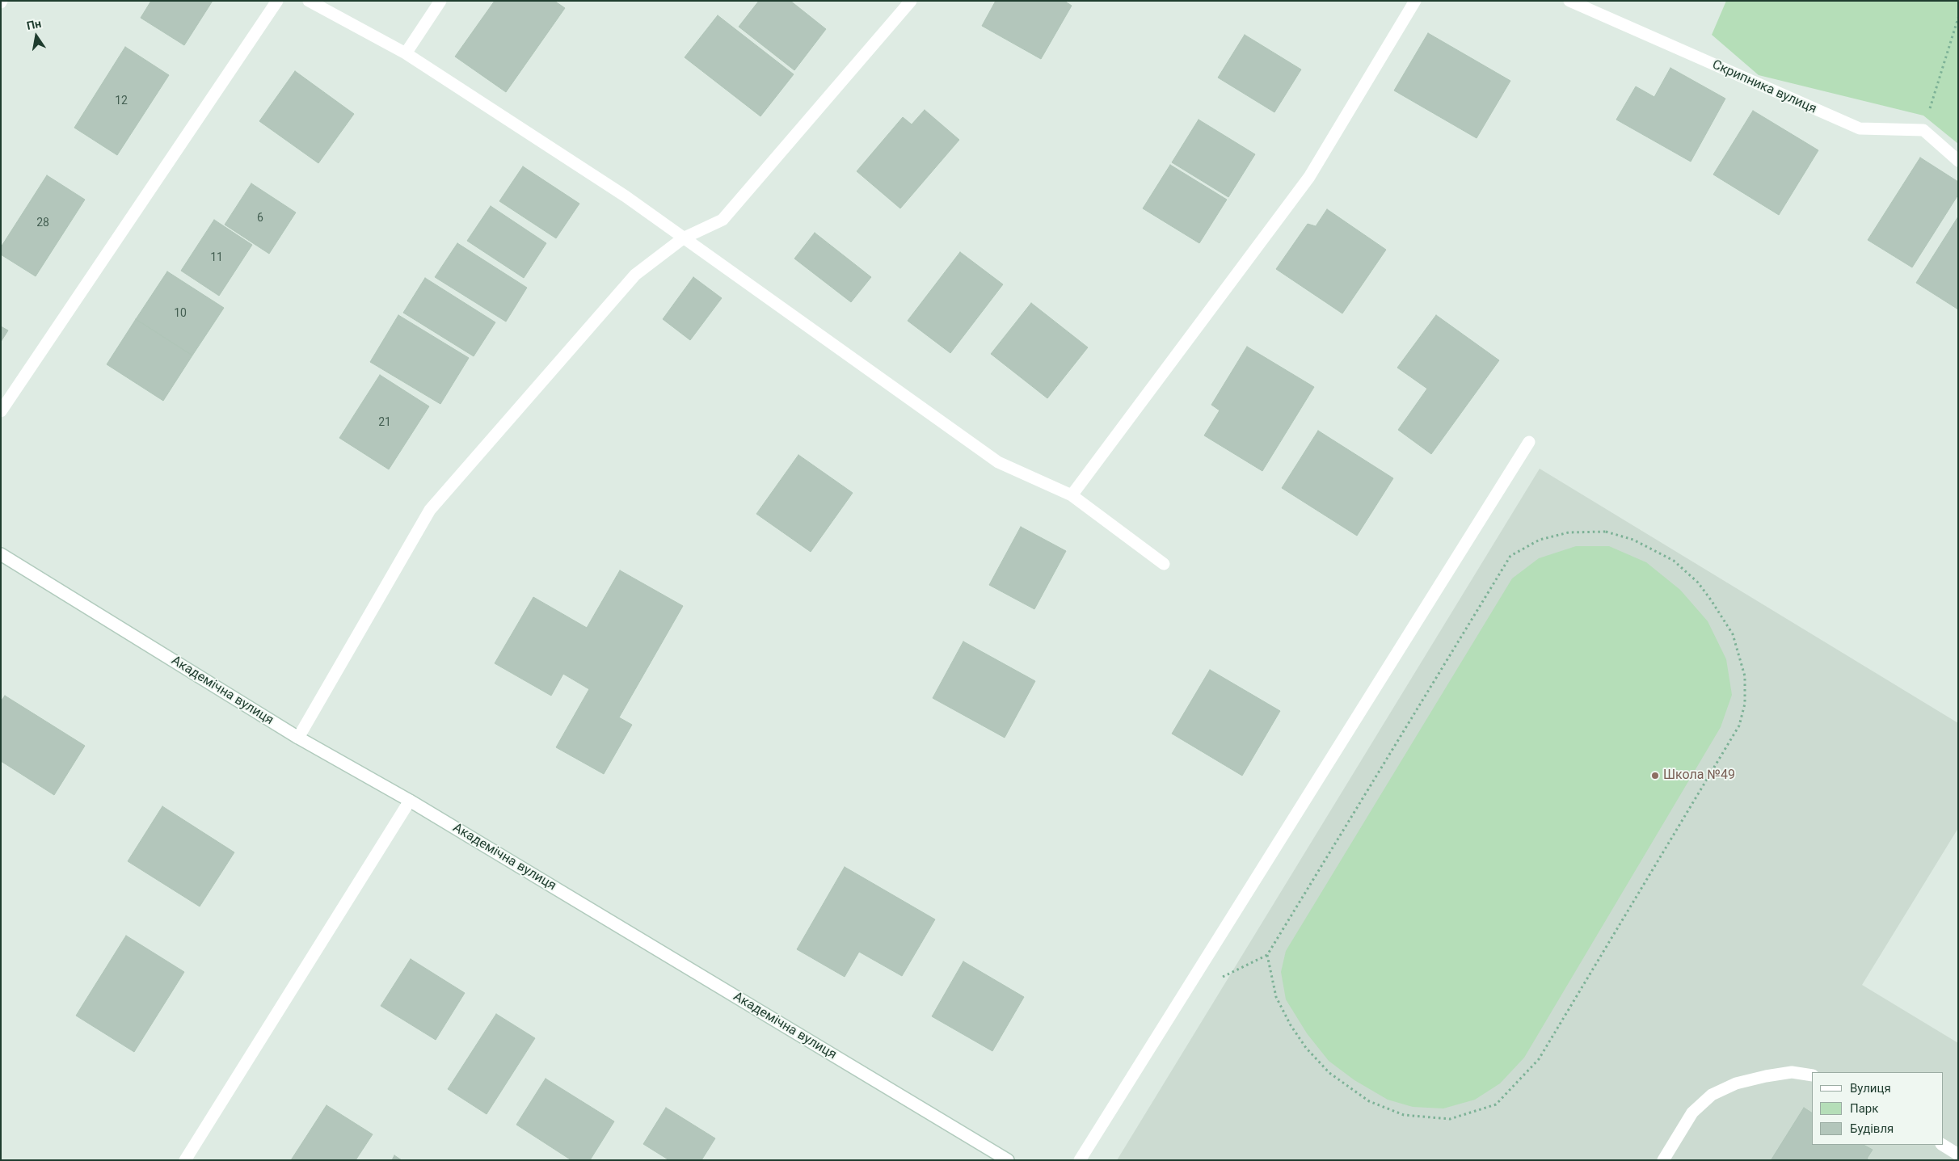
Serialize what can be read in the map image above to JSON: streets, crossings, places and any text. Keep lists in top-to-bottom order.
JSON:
{
  "streets": {
    "street": ["Скрипника вулиця", "Академічна вулиця"]
  },
  "places": ["Школа №49"],
  "house_numbers": [
    "12",
    "6",
    "28",
    "11",
    "10",
    "21"
  ],
  "legend": ["Вулиця", "Парк", "Будівля"],
  "north": "top"
}
